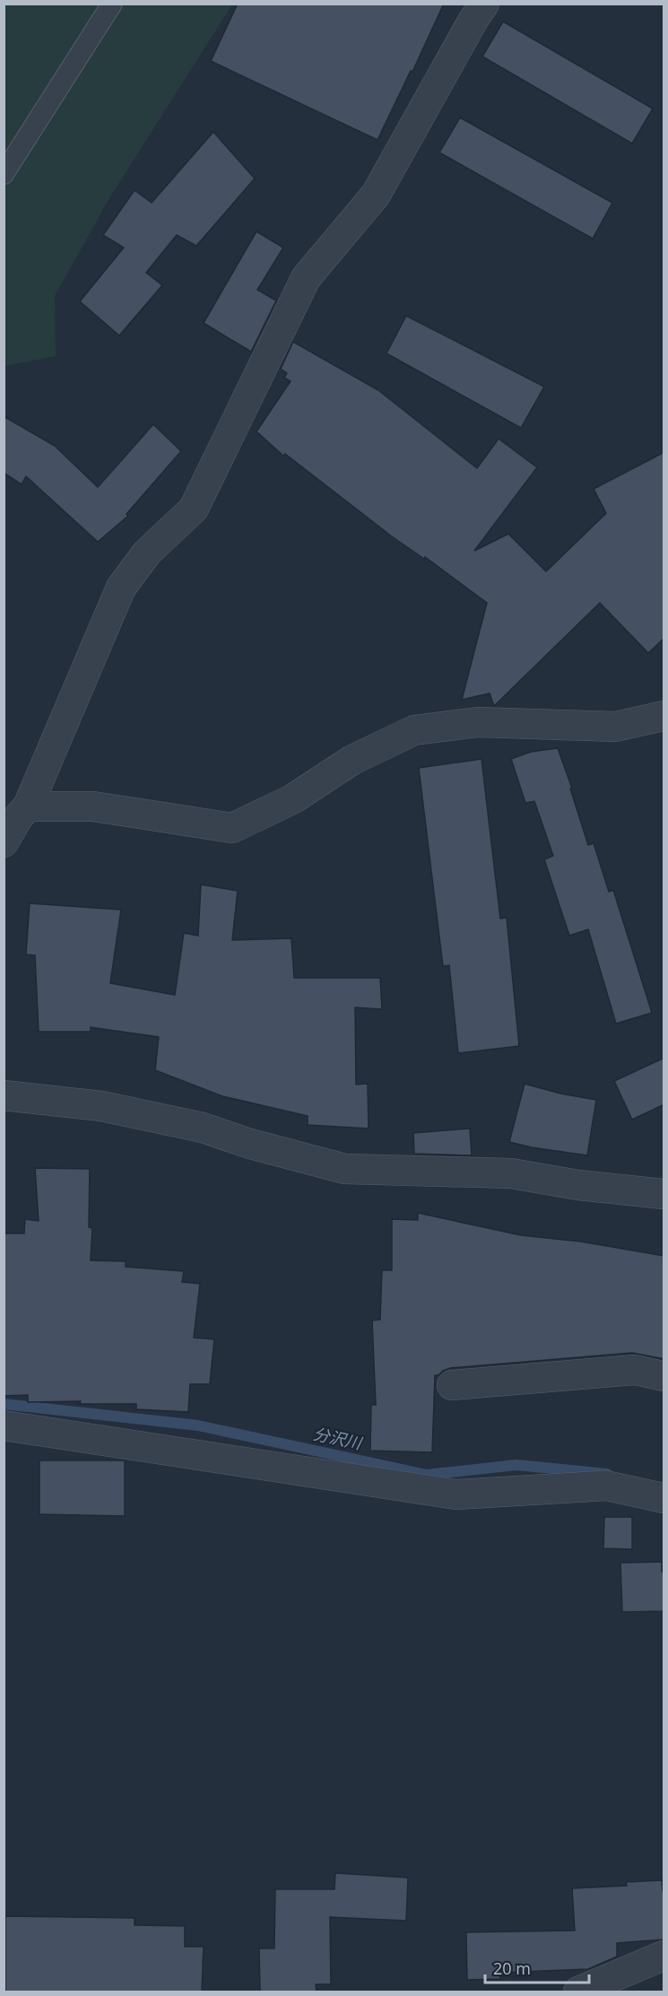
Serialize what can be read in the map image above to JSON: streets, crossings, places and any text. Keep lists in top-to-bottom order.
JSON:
{
  "water": ["分沢川"],
  "scale_bar": "20 m"
}
